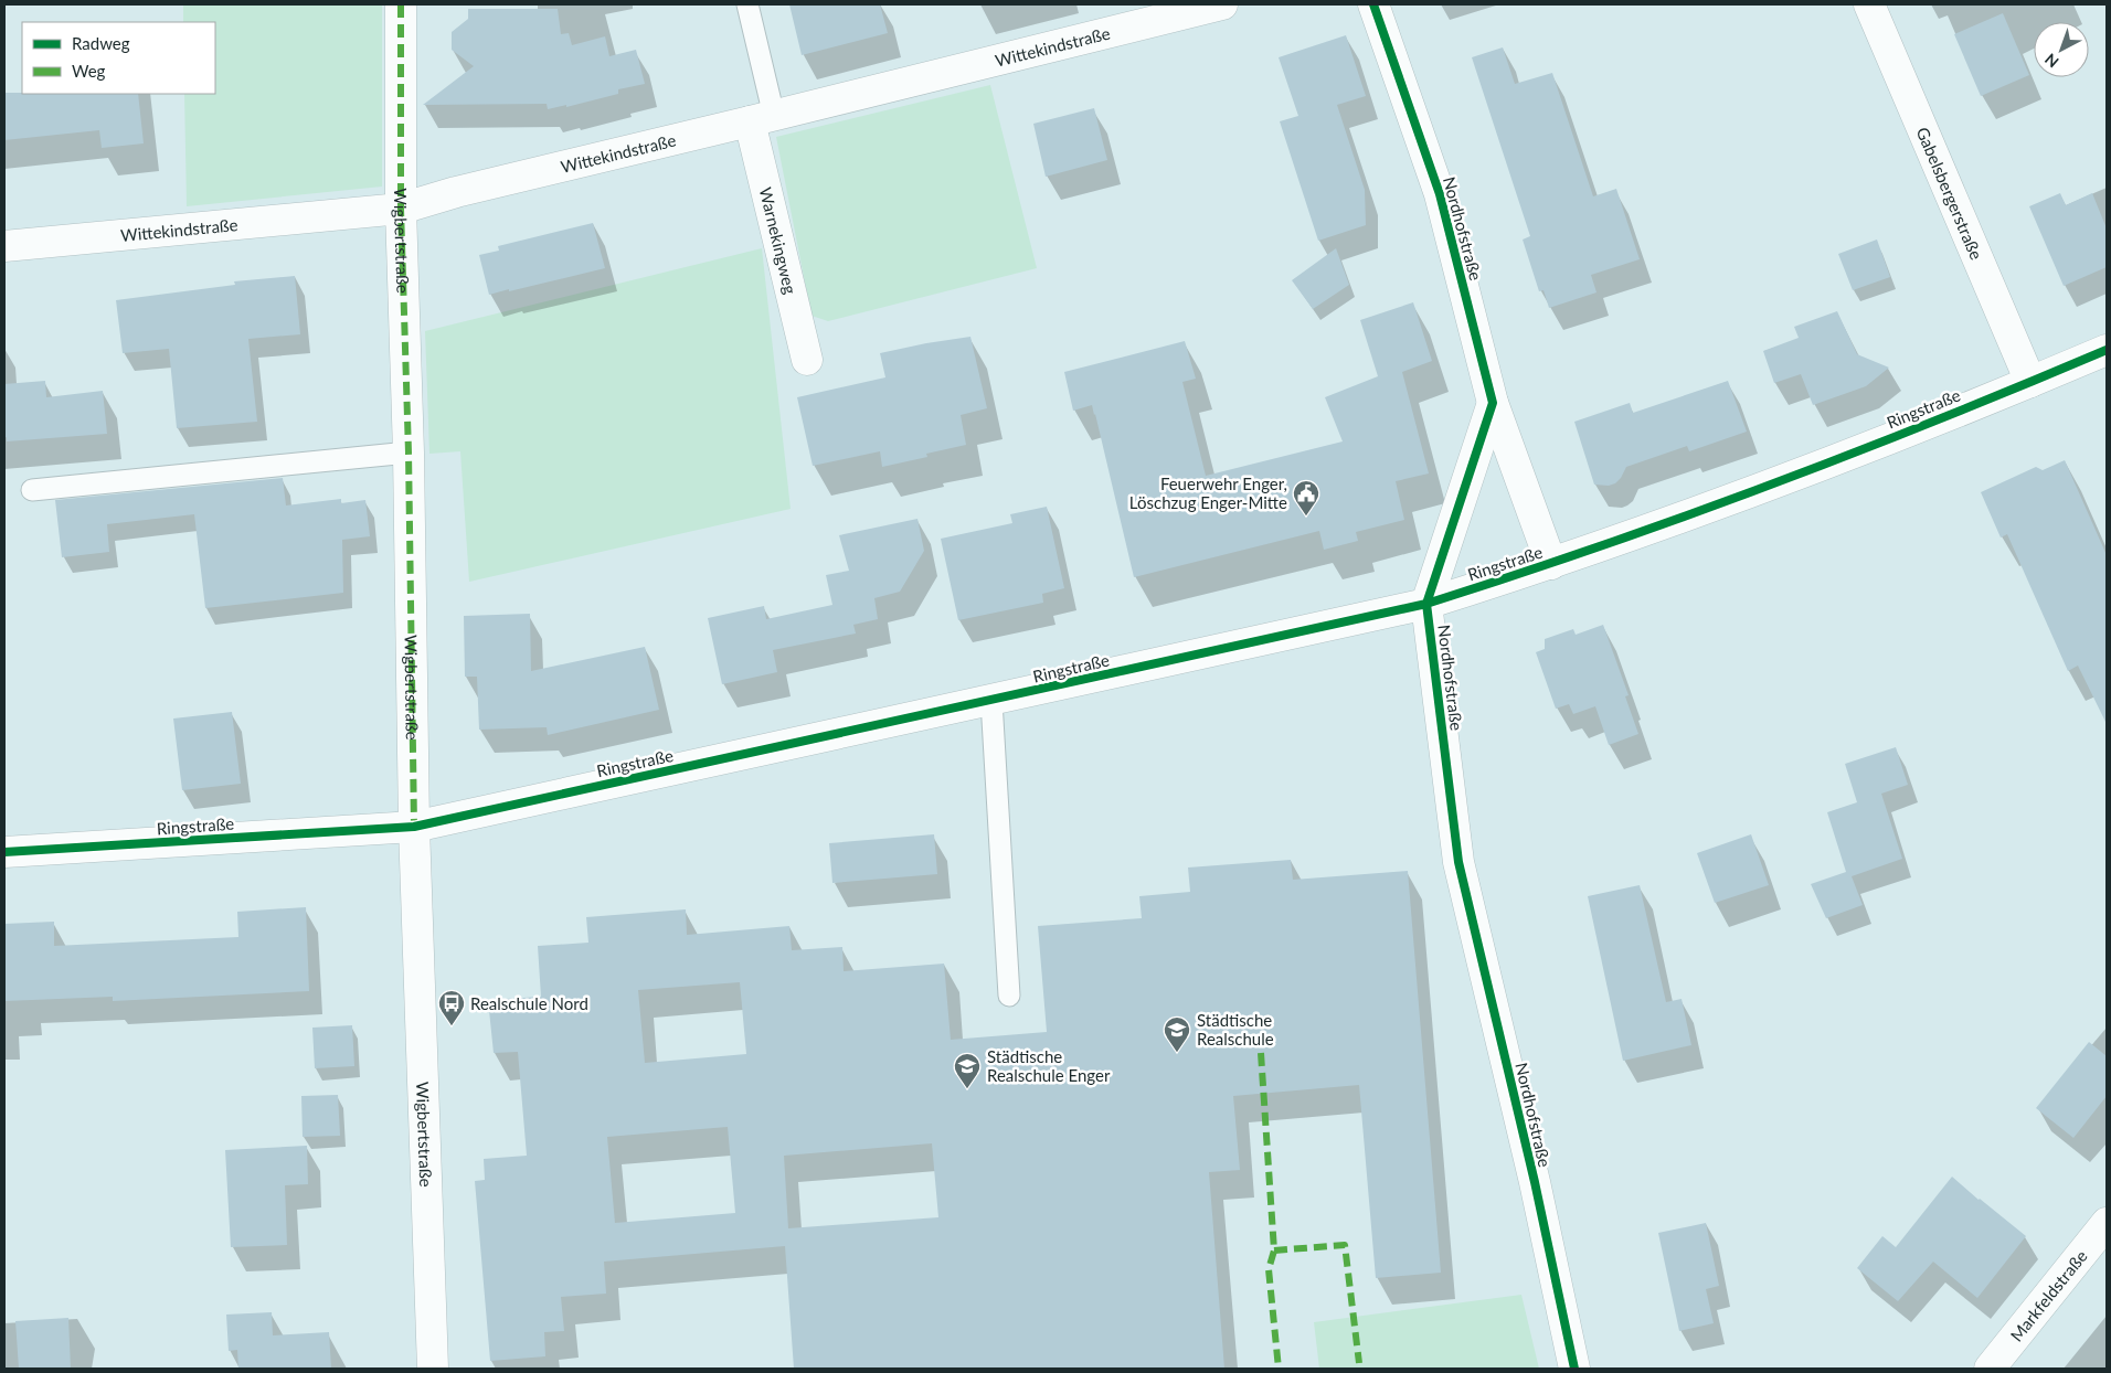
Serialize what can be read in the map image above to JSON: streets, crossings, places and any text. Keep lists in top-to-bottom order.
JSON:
{
  "streets": {
    "street": [
      "Wittekindstraße",
      "Gabelsbergerstraße",
      "Nordhofstraße",
      "Wigbertstraße",
      "Warnekingweg",
      "Ringstraße",
      "Markfeldstraße"
    ]
  },
  "crossings": [
    ["Wittekindstraße", "Wigbertstraße"],
    ["Wittekindstraße", "Warnekingweg"],
    ["Gabelsbergerstraße", "Ringstraße"],
    ["Nordhofstraße", "Ringstraße"],
    ["Wigbertstraße", "Ringstraße"]
  ],
  "places": {
    "public building": ["Feuerwehr Enger, Löschzug Enger-Mitte"],
    "bus stop": ["Realschule Nord"],
    "school or university": ["Städtische Realschule", "Städtische Realschule Enger"]
  },
  "legend": ["Radweg", "Weg"],
  "north": "bottom left"
}
